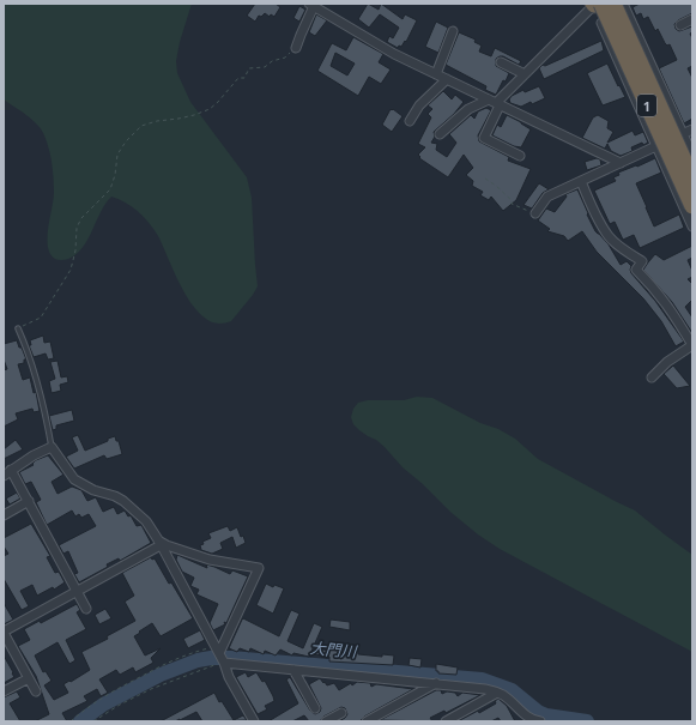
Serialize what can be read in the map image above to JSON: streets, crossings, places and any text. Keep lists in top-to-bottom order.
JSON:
{
  "streets": {
    "highway": ["1"]
  },
  "water": ["大門川"]
}
